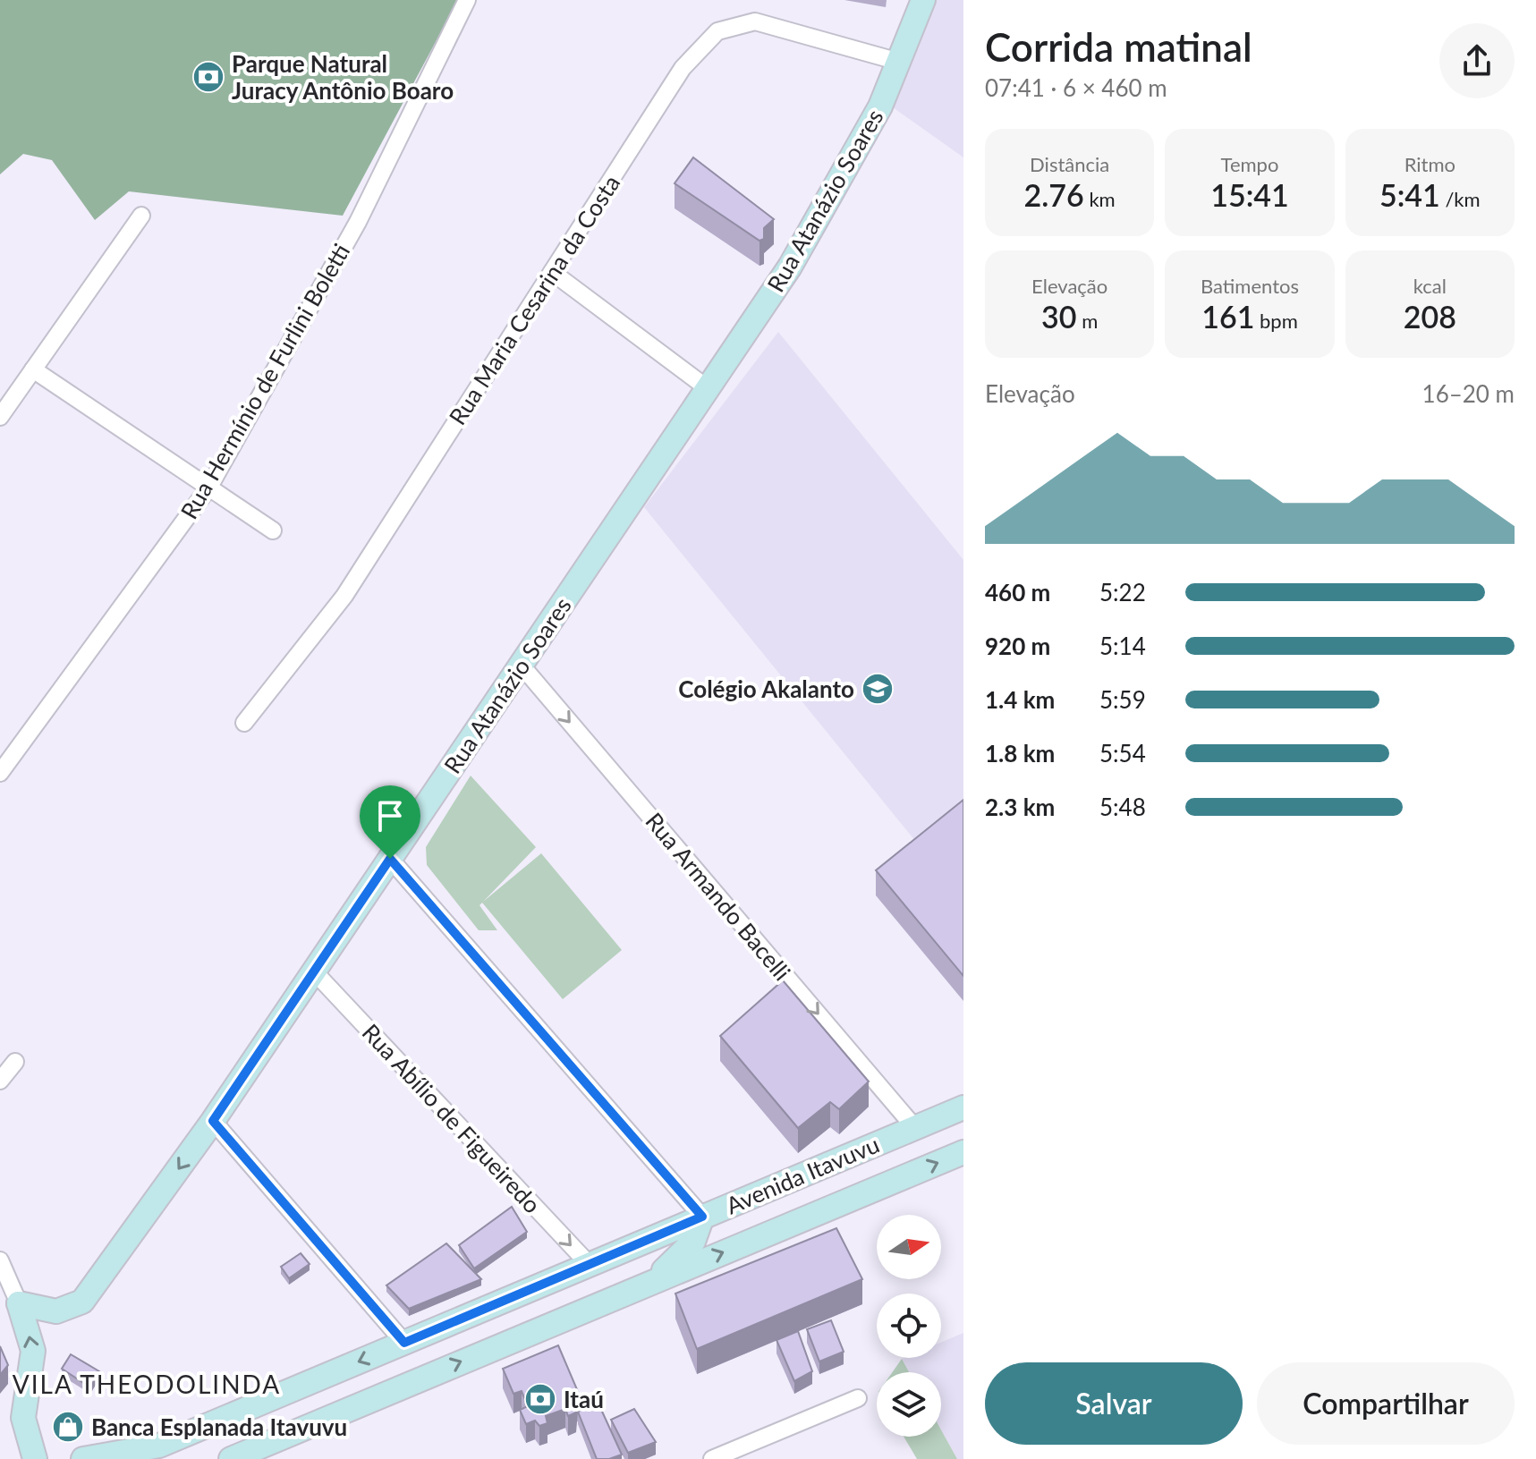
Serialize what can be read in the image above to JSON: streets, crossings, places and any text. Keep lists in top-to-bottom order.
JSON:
{
  "streets": {
    "main road": ["Rua Atanázio Soares", "Avenida Itavuvu"],
    "street": [
      "Rua Maria Cesarina da Costa",
      "Rua Hermínio de Furlini Boletti",
      "Rua Armando Bacelli",
      "Rua Abílio de Figueiredo"
    ]
  },
  "crossings": [
    ["Rua Atanázio Soares", "Rua Maria Cesarina da Costa"],
    ["Rua Atanázio Soares", "Rua Armando Bacelli"],
    ["Rua Atanázio Soares", "Rua Abílio de Figueiredo"],
    ["Rua Armando Bacelli", "Avenida Itavuvu"],
    ["Rua Abílio de Figueiredo", "Avenida Itavuvu"]
  ],
  "one_way": ["Rua Armando Bacelli"],
  "districts": ["VILA THEODOLINDA"],
  "places": {
    "bank": ["Parque Natural Juracy Antônio Boaro", "Itaú"],
    "school or university": ["Colégio Akalanto"],
    "shop": ["Banca Esplanada Itavuvu"]
  },
  "north": "right",
  "page": {
    "heading": ["Corrida matinal", "07:41 · 6 × 460 m"],
    "stats": [
      ["Distância", "2.76 km"],
      ["Tempo", "15:41"],
      ["Ritmo", "5:41 /km"],
      ["Elevação", "30 m"],
      ["Batimentos", "161 bpm"],
      ["kcal", "208"]
    ],
    "chart": ["Elevação", "16–20 m"],
    "list": [
      {
        "name": "460 m",
        "note": "5:22"
      },
      {
        "name": "920 m",
        "note": "5:14"
      },
      {
        "name": "1.4 km",
        "note": "5:59"
      },
      {
        "name": "1.8 km",
        "note": "5:54"
      },
      {
        "name": "2.3 km",
        "note": "5:48"
      }
    ],
    "buttons": ["Salvar", "Compartilhar"]
  }
}
